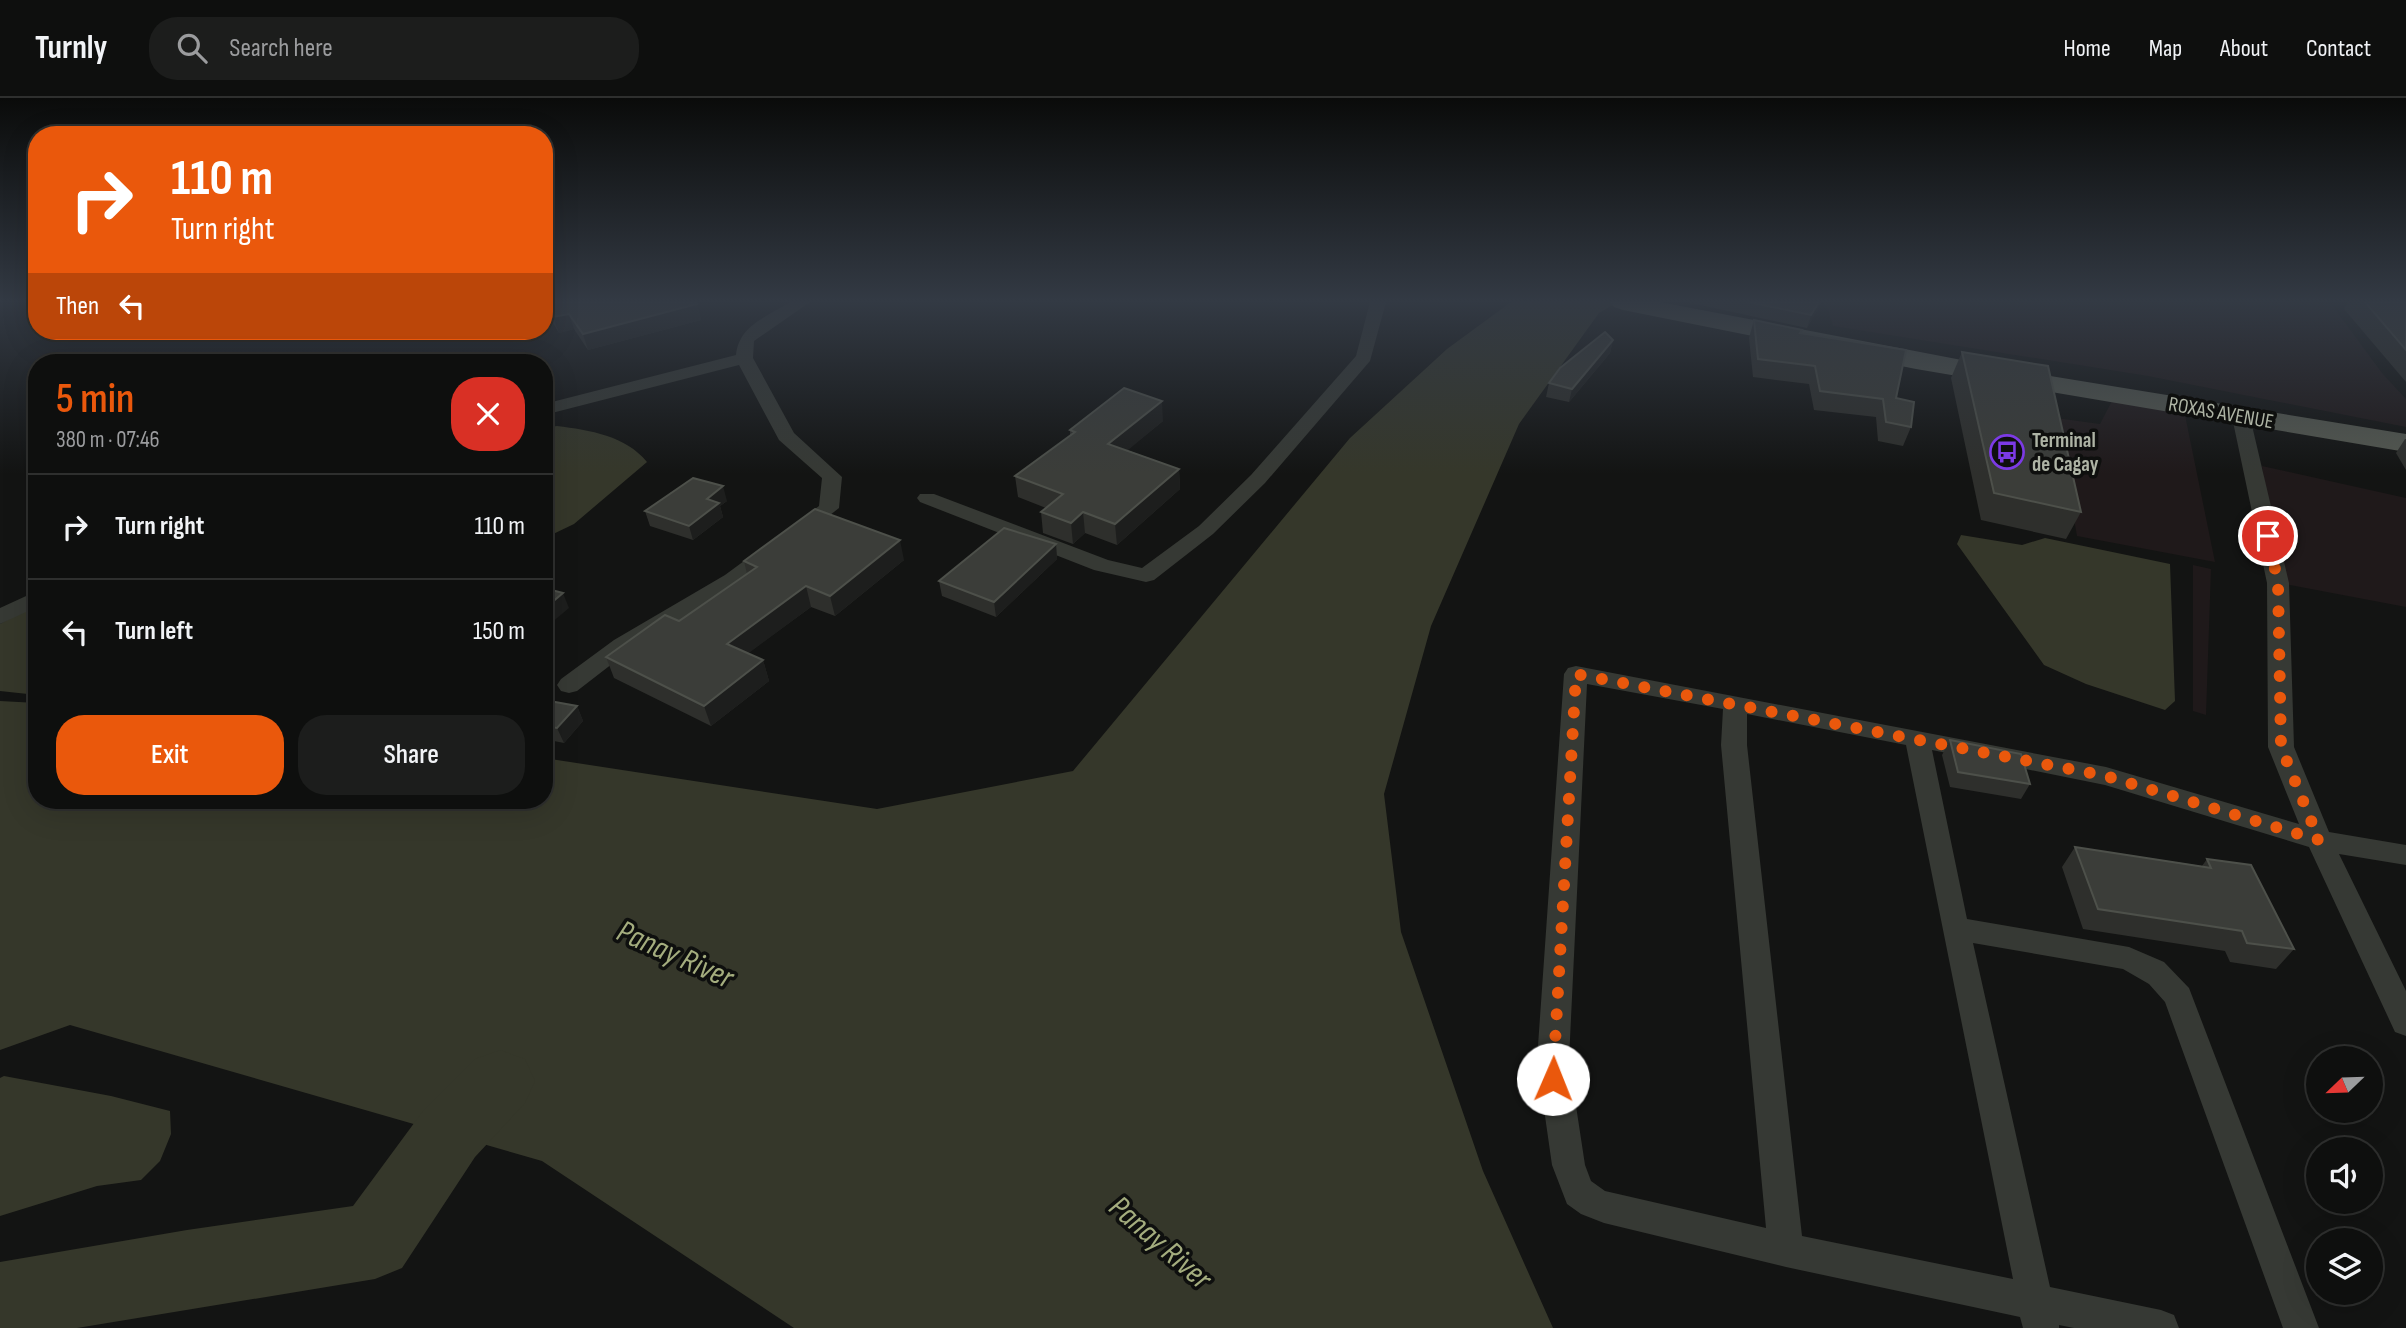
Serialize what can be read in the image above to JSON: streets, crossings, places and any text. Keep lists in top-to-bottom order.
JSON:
{
  "streets": {
    "main road": ["ROXAS AVENUE"]
  },
  "water": ["Panay River"],
  "places": {
    "bus stop": ["Terminal de Cagay"]
  },
  "north": "bottom left",
  "page": {
    "header": "Turnly",
    "search": "Search here",
    "nav": [
      "Home",
      "Map",
      "About",
      "Contact"
    ],
    "turn": ["110 m", "Turn right"],
    "then": "Then",
    "heading": ["5 min", "380 m · 07:46"],
    "list": [
      {
        "name": "Turn right",
        "value": "110 m"
      },
      {
        "name": "Turn left",
        "value": "150 m"
      }
    ],
    "buttons": ["Exit", "Share"]
  }
}
